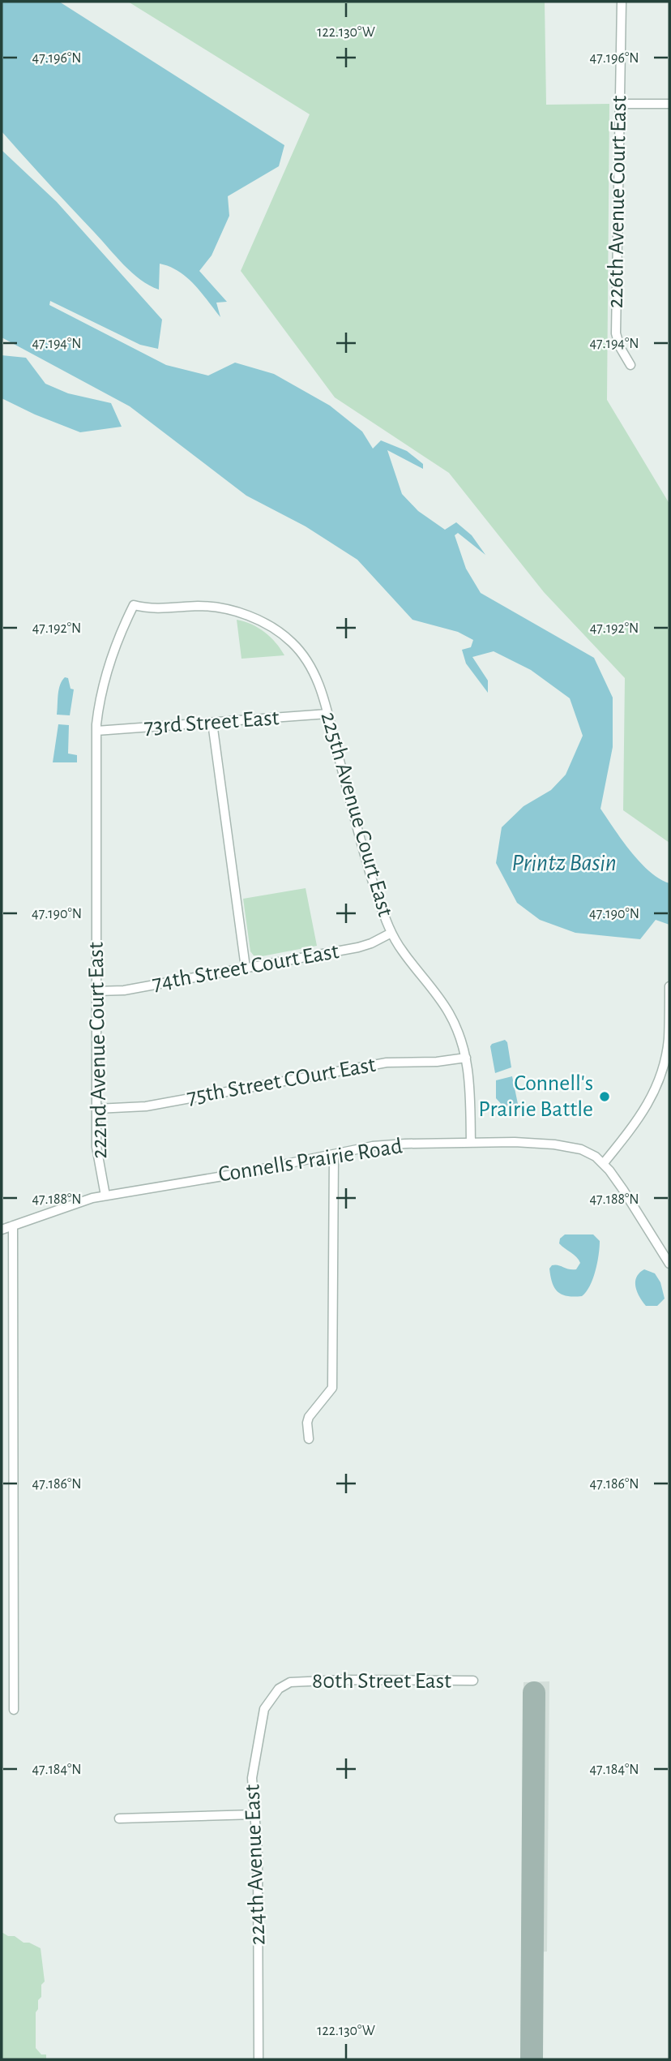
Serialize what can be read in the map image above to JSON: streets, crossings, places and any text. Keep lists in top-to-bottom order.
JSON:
{
  "streets": {
    "street": [
      "226th Avenue Court East",
      "73rd Street East",
      "225th Avenue Court East",
      "74th Street Court East",
      "222nd Avenue Court East",
      "75th Street COurt East",
      "Connells Prairie Road",
      "80th Street East",
      "224th Avenue East"
    ]
  },
  "crossings": [
    ["73rd Street East", "225th Avenue Court East"],
    ["73rd Street East", "222nd Avenue Court East"],
    ["225th Avenue Court East", "74th Street Court East"],
    ["225th Avenue Court East", "222nd Avenue Court East"],
    ["225th Avenue Court East", "75th Street COurt East"],
    ["225th Avenue Court East", "Connells Prairie Road"],
    ["74th Street Court East", "222nd Avenue Court East"],
    ["222nd Avenue Court East", "75th Street COurt East"],
    ["222nd Avenue Court East", "Connells Prairie Road"],
    ["80th Street East", "224th Avenue East"]
  ],
  "water": ["Printz Basin"],
  "places": ["Connell's Prairie Battle"],
  "coordinates": [
    "122.130°W",
    "47.196°N",
    "47.194°N",
    "47.192°N",
    "47.190°N",
    "47.188°N",
    "47.186°N",
    "47.184°N"
  ]
}
